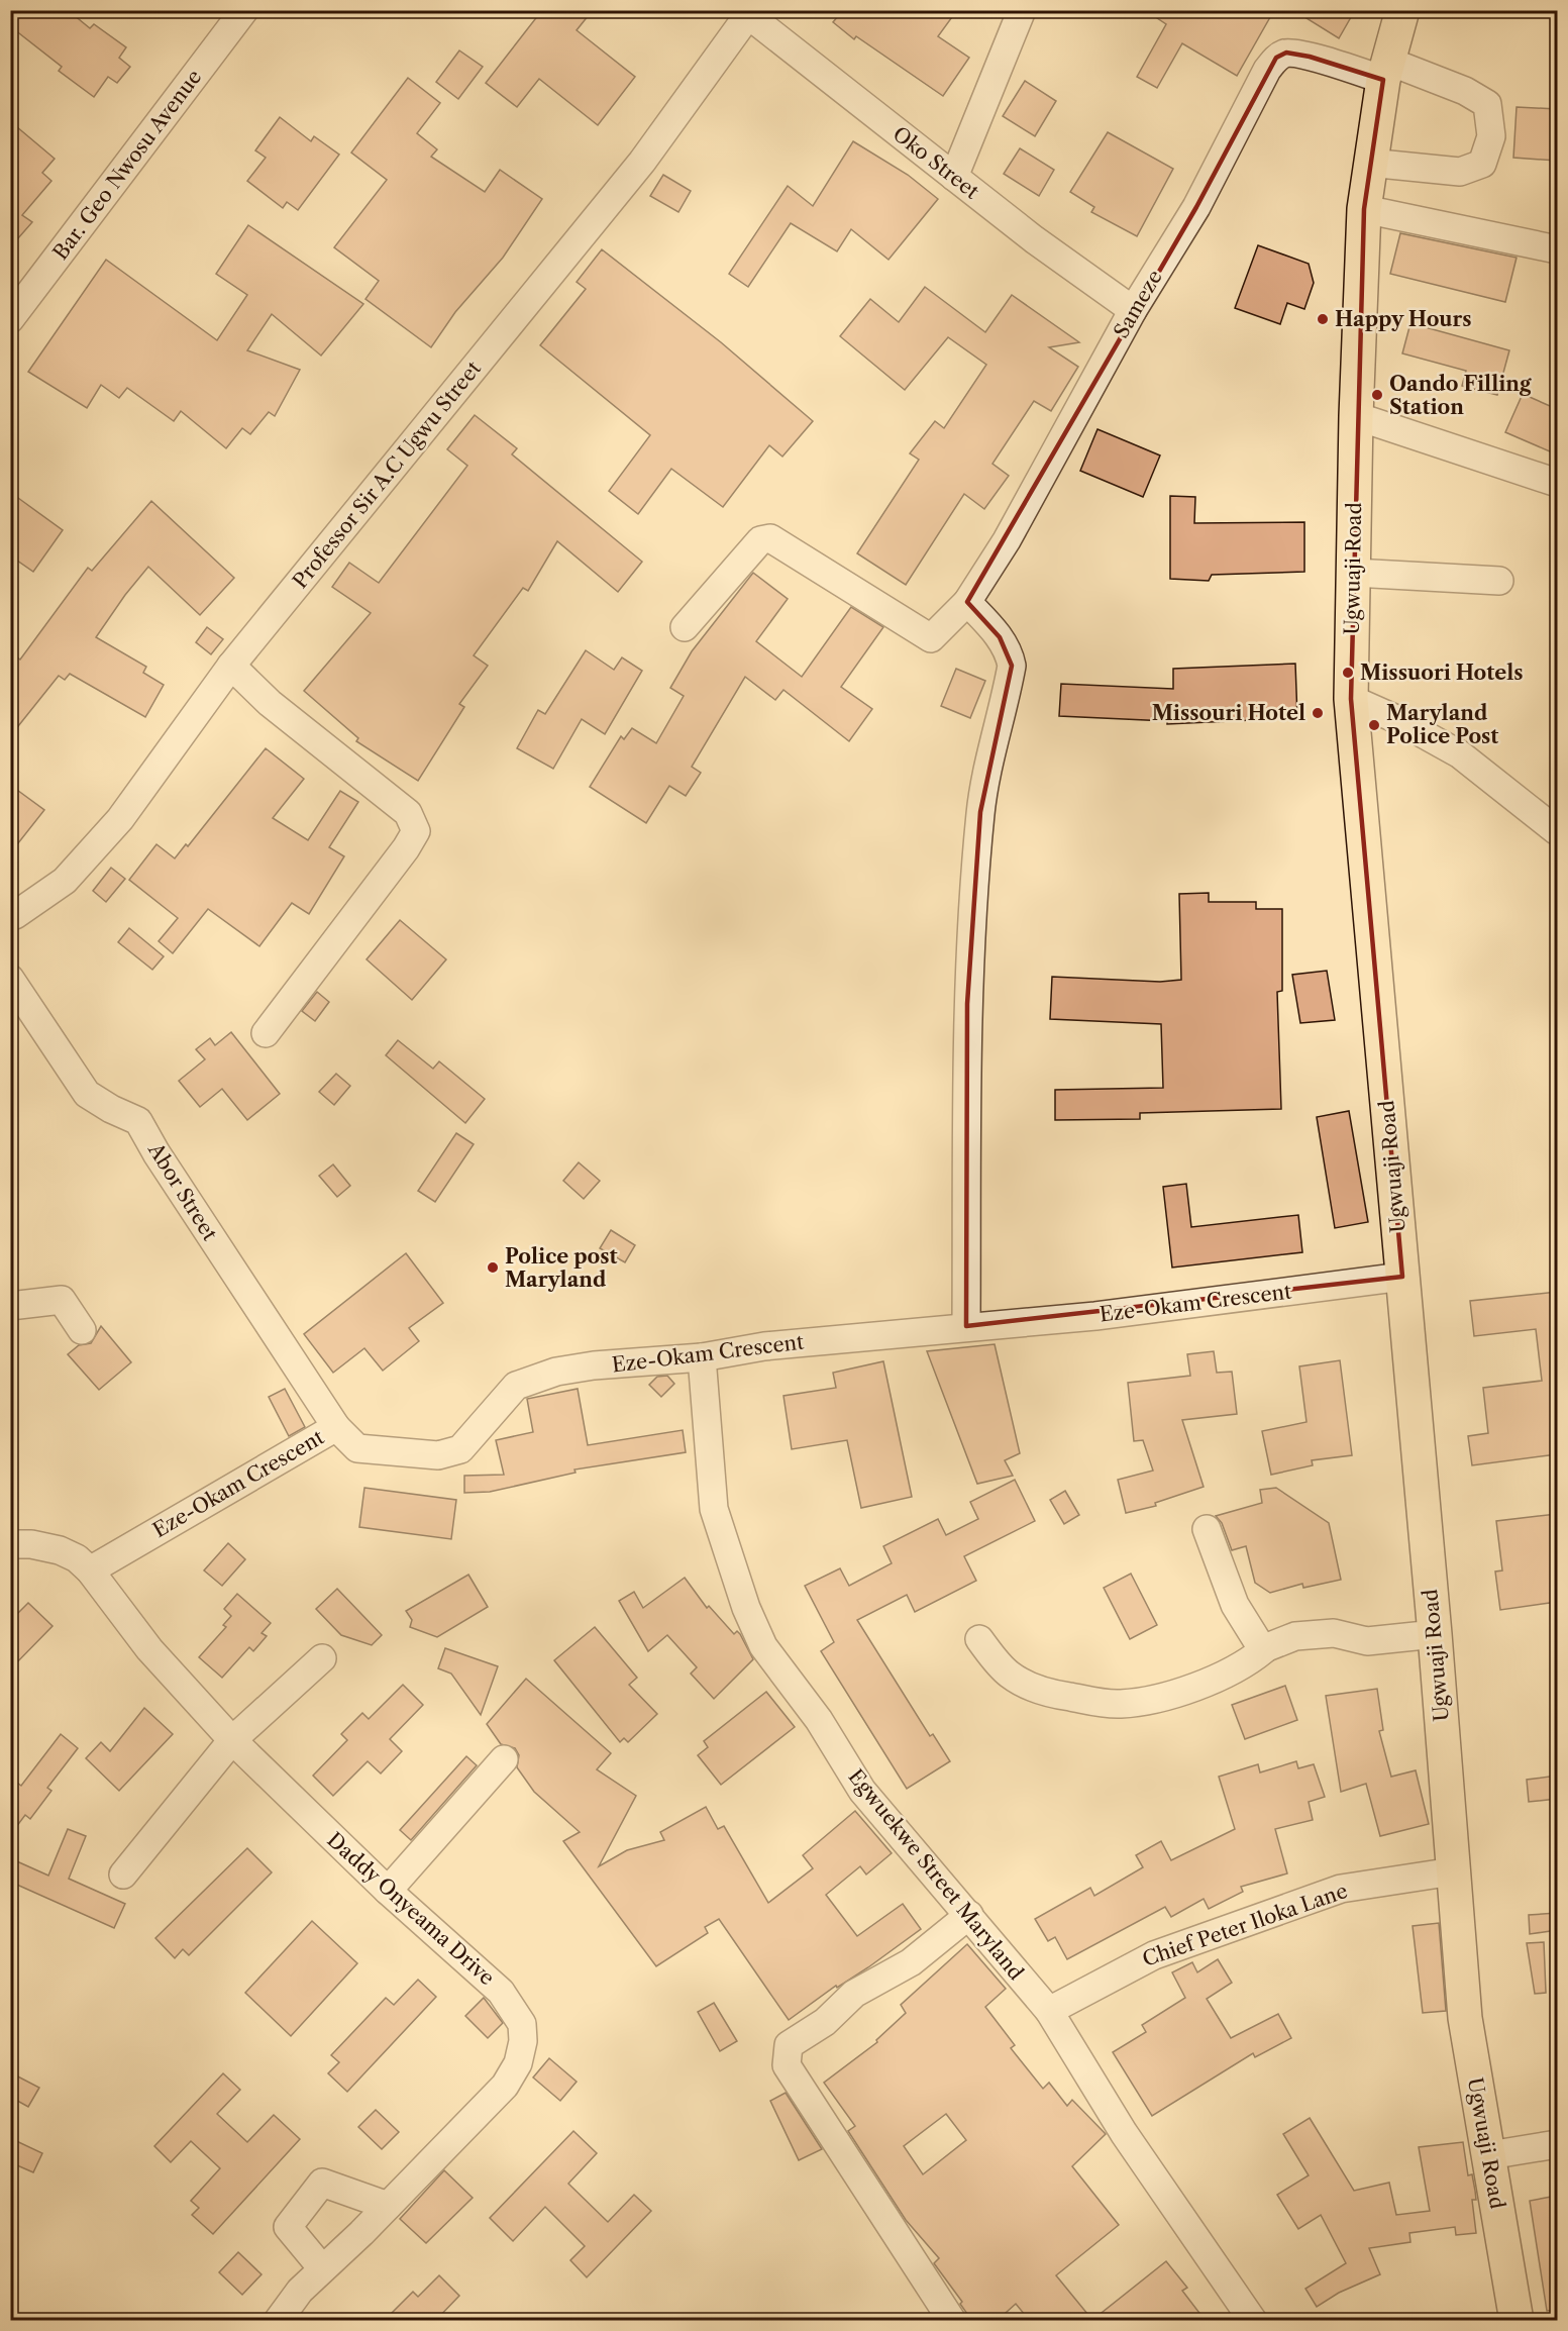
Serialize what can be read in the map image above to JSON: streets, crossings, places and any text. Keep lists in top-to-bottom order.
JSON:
{
  "streets": {
    "main road": ["Ugwuaji Road"],
    "street": [
      "Oko Street",
      "Bar. Geo Nwosu Avenue",
      "Sameze",
      "Professor Sir A.C Ugwu Street",
      "Abor Street",
      "Eze-Okam Crescent",
      "Egwuekwe Street Maryland",
      "Daddy Onyeama Drive",
      "Chief Peter Iloka Lane"
    ]
  },
  "crossings": [
    ["Oko Street", "Sameze"],
    ["Oko Street", "Professor Sir A.C Ugwu Street"],
    ["Sameze", "Ugwuaji Road"],
    ["Ugwuaji Road", "Eze-Okam Crescent"],
    ["Ugwuaji Road", "Chief Peter Iloka Lane"],
    ["Abor Street", "Eze-Okam Crescent"],
    ["Eze-Okam Crescent", "Egwuekwe Street Maryland"],
    ["Eze-Okam Crescent", "Daddy Onyeama Drive"],
    ["Egwuekwe Street Maryland", "Chief Peter Iloka Lane"]
  ],
  "places": [
    "Happy Hours",
    "Oando Filling Station",
    "Missuori Hotels",
    "Missouri Hotel",
    "Maryland Police Post",
    "Police post Maryland"
  ]
}
